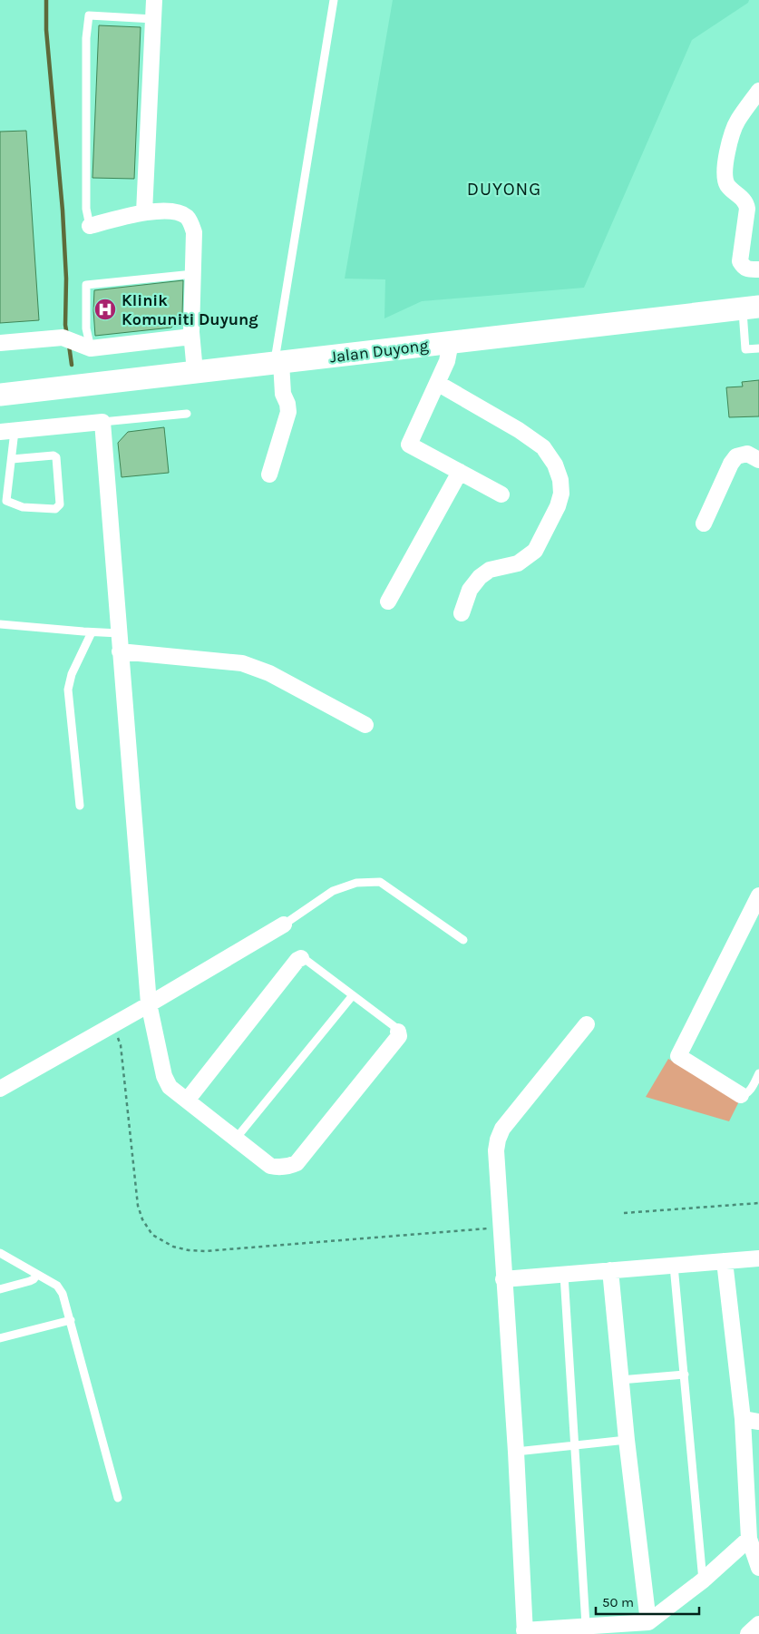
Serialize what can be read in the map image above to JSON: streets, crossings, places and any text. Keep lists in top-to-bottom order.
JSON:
{
  "streets": {
    "main road": ["Jalan Duyong"]
  },
  "districts": ["DUYONG"],
  "places": {
    "hospital": ["Klinik Komuniti Duyung"]
  },
  "scale_bar": "50 m"
}
